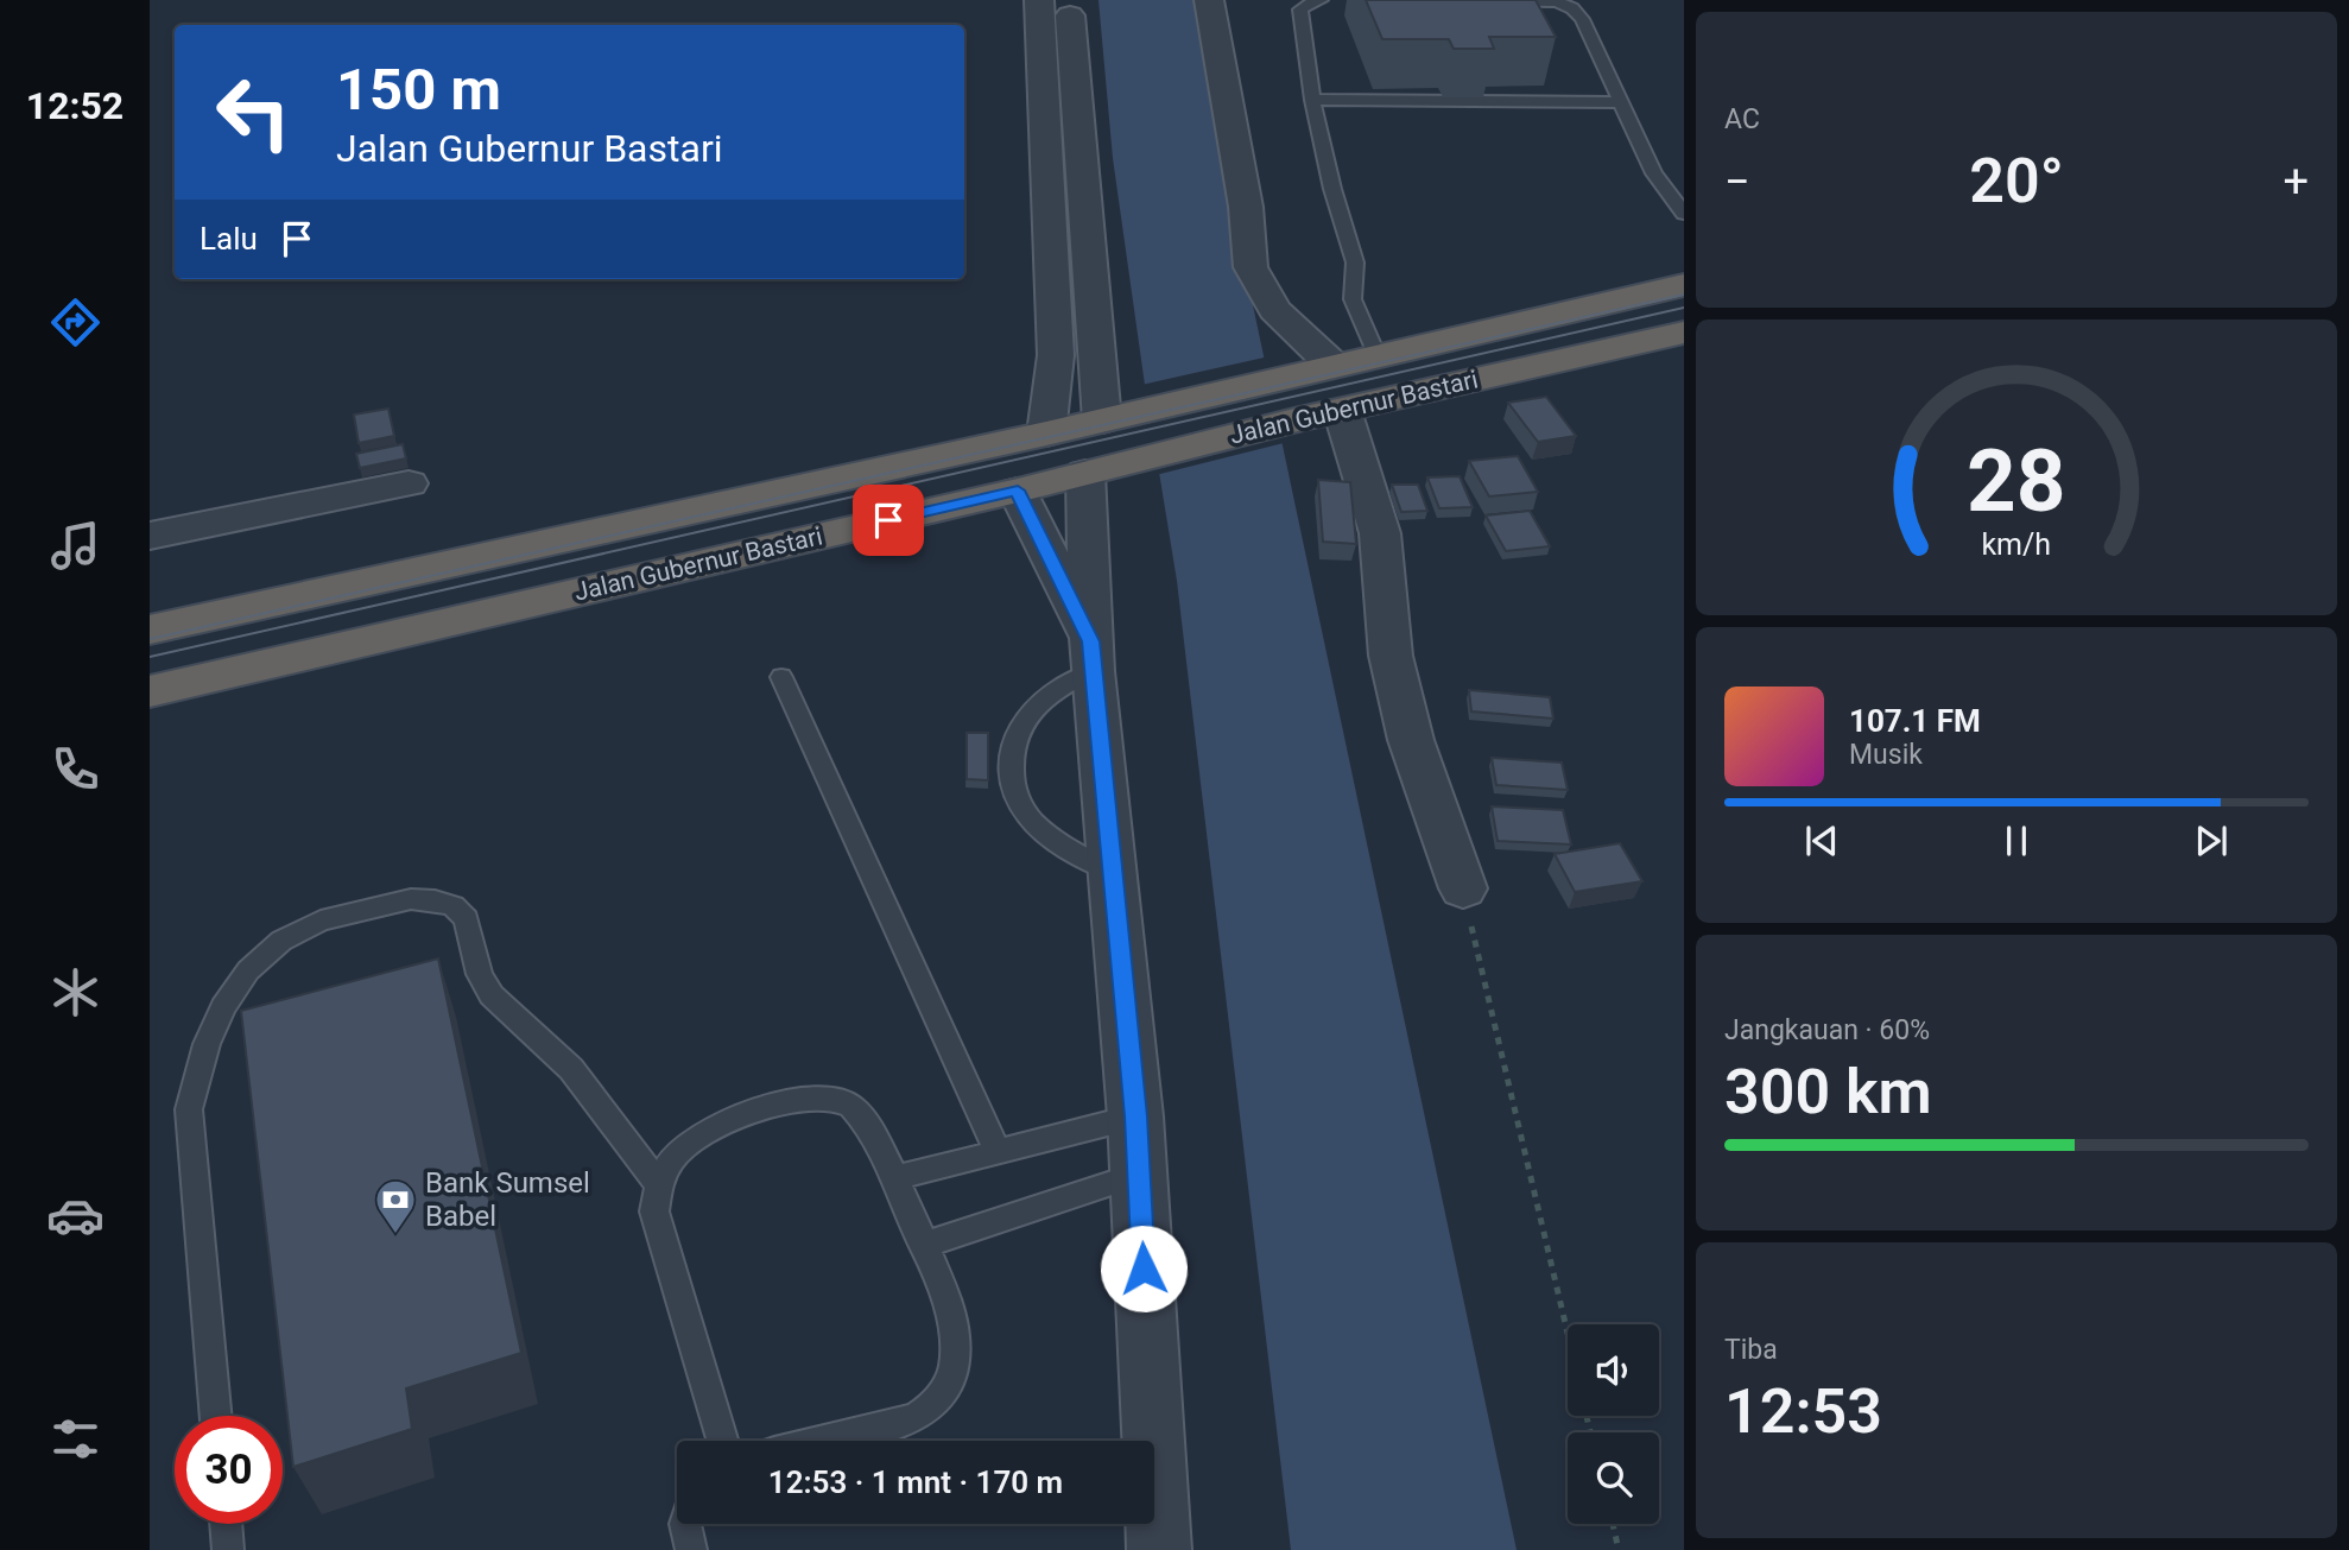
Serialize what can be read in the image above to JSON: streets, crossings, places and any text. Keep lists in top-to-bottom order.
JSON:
{
  "streets": {
    "highway": ["Jalan Gubernur Bastari"]
  },
  "places": {
    "bank": ["Bank Sumsel Babel"]
  },
  "page": {
    "tabs": "12:52",
    "tile": [
      "AC",
      ["Jangkauan · 60%", "300 km"],
      ["Tiba", "12:53"]
    ],
    "turn": ["150 m", "Jalan Gubernur Bastari"],
    "heat": ["−", "20°", "+"],
    "then": "Lalu",
    "song": ["107.1 FM", "Musik"],
    "limit": "30",
    "trip": "12:53 · 1 mnt · 170 m",
    "gauge": ["28", "km/h"]
  }
}
